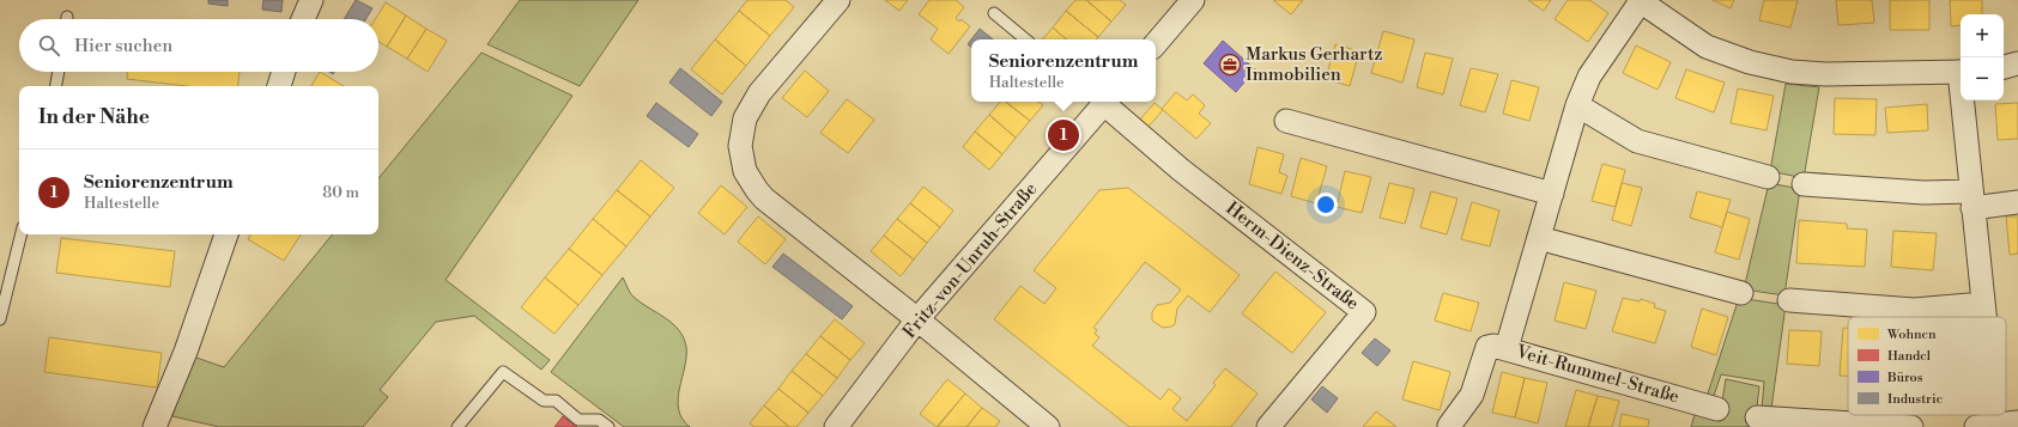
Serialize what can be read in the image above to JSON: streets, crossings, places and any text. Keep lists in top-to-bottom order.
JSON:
{
  "streets": {
    "street": ["Herm-Dienz-Straße", "Fritz-von-Unruh-Straße", "Veit-Rummel-Straße"]
  },
  "places": {
    "office": ["Markus Gerhartz Immobilien"]
  },
  "legend": [
    "Wohnen",
    "Handel",
    "Büros",
    "Industrie"
  ],
  "page": {
    "map_buttons": ["+", "−"],
    "search": "Hier suchen",
    "popup": ["Seniorenzentrum", "Haltestelle"],
    "heading": "In der Nähe",
    "pins": "1",
    "list": [
      {
        "mark": "1",
        "name": "Seniorenzentrum",
        "note": "Haltestelle",
        "value": "80 m"
      }
    ]
  }
}
